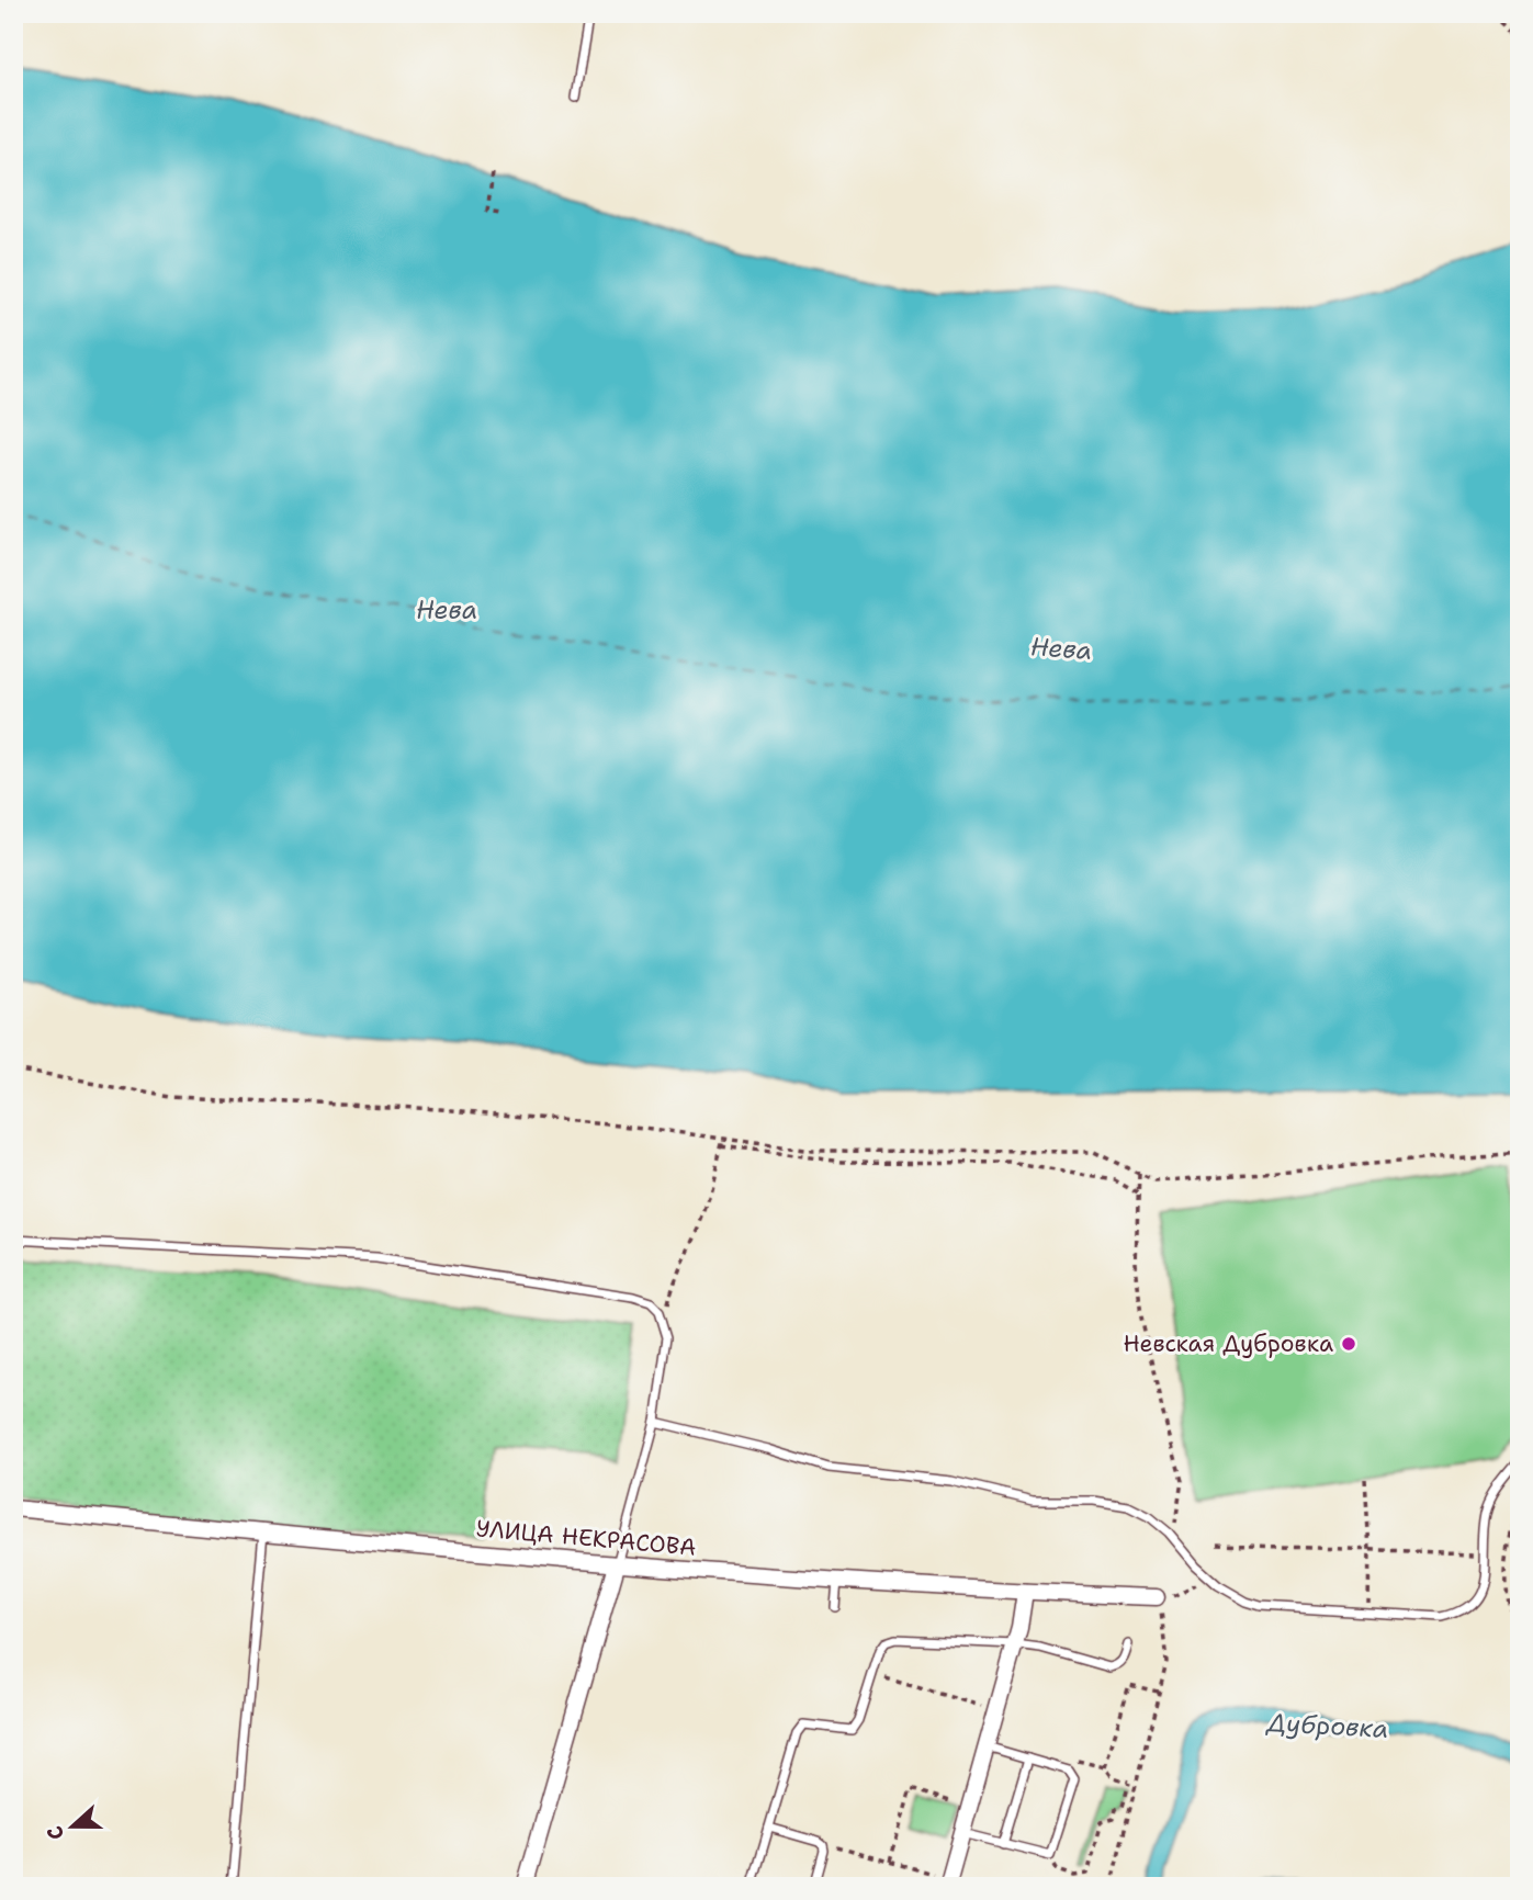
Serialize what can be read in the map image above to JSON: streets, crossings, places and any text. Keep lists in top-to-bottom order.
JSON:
{
  "streets": {
    "street": ["УЛИЦА НЕКРАСОВА"]
  },
  "water": ["Нева", "Дубровка"],
  "places": ["Невская Дубровка"],
  "north": "left"
}
